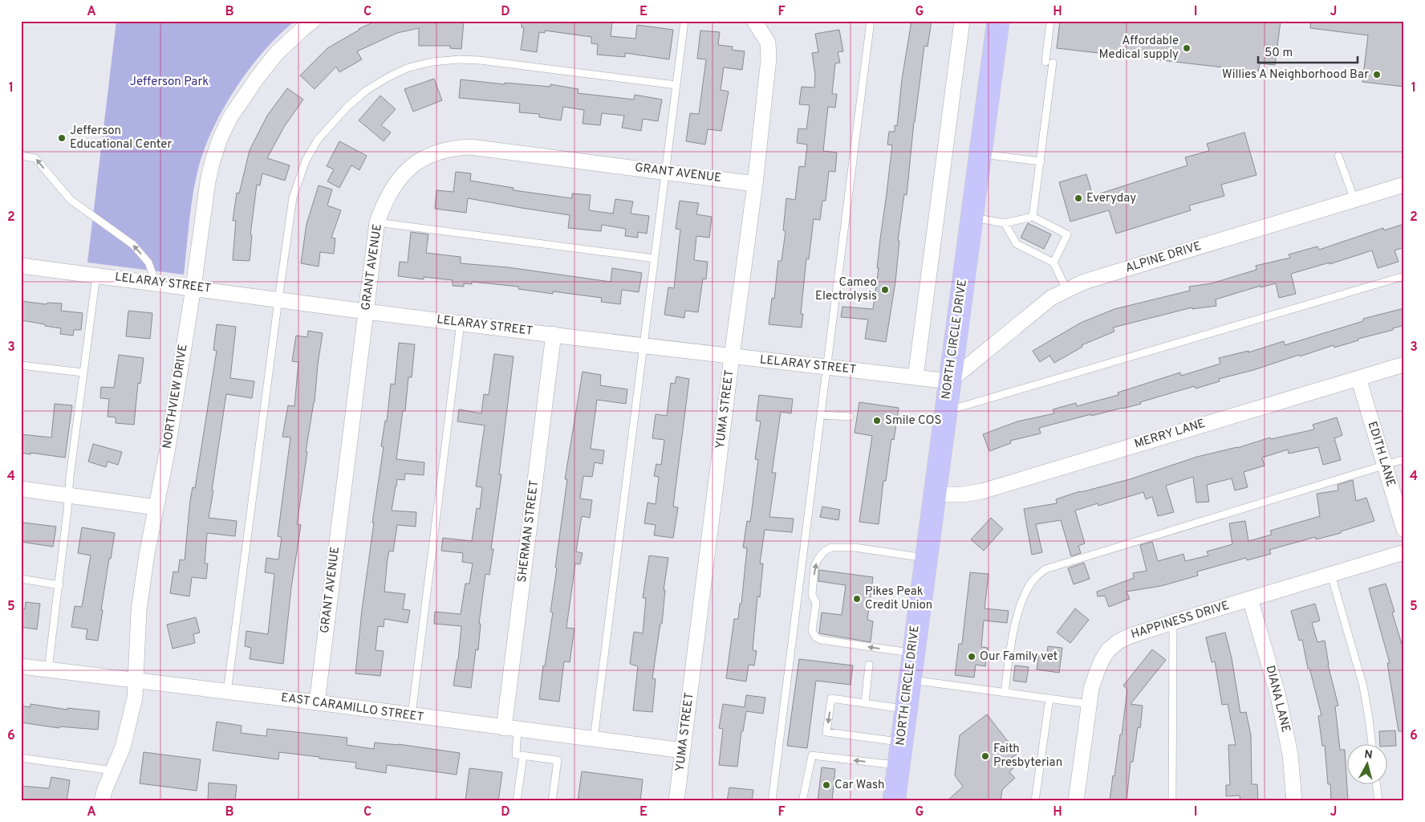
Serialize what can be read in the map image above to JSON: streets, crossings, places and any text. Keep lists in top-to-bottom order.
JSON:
{
  "streets": {
    "main road": ["NORTH CIRCLE DRIVE"],
    "street": [
      "GRANT AVENUE",
      "ALPINE DRIVE",
      "LELARAY STREET",
      "NORTHVIEW DRIVE",
      "YUMA STREET",
      "MERRY LANE",
      "EDITH LANE",
      "SHERMAN STREET",
      "HAPPINESS DRIVE",
      "DIANA LANE",
      "EAST CARAMILLO STREET"
    ]
  },
  "crossings": [
    ["GRANT AVENUE", "LELARAY STREET"],
    ["GRANT AVENUE", "YUMA STREET"],
    ["GRANT AVENUE", "EAST CARAMILLO STREET"],
    ["ALPINE DRIVE", "LELARAY STREET"],
    ["ALPINE DRIVE", "NORTH CIRCLE DRIVE"],
    ["LELARAY STREET", "NORTH CIRCLE DRIVE"],
    ["LELARAY STREET", "NORTHVIEW DRIVE"],
    ["LELARAY STREET", "YUMA STREET"],
    ["LELARAY STREET", "SHERMAN STREET"],
    ["NORTH CIRCLE DRIVE", "MERRY LANE"],
    ["NORTHVIEW DRIVE", "EAST CARAMILLO STREET"],
    ["YUMA STREET", "EAST CARAMILLO STREET"],
    ["MERRY LANE", "EDITH LANE"],
    ["SHERMAN STREET", "EAST CARAMILLO STREET"],
    ["HAPPINESS DRIVE", "DIANA LANE"]
  ],
  "parks": ["Jefferson Park"],
  "places": [
    "Affordable Medical supply",
    "Willies A Neighborhood Bar",
    "Jefferson Educational Center",
    "Everyday",
    "Cameo Electrolysis",
    "Smile COS",
    "Pikes Peak Credit Union",
    "Our Family vet",
    "Faith Presbyterian",
    "Car Wash"
  ],
  "scale_bar": "50 m",
  "north": "top",
  "grid": {
    "columns": [
      "A",
      "B",
      "C",
      "D",
      "E",
      "F",
      "G",
      "H",
      "I",
      "J"
    ],
    "rows": [
      "1",
      "2",
      "3",
      "4",
      "5",
      "6"
    ]
  }
}
